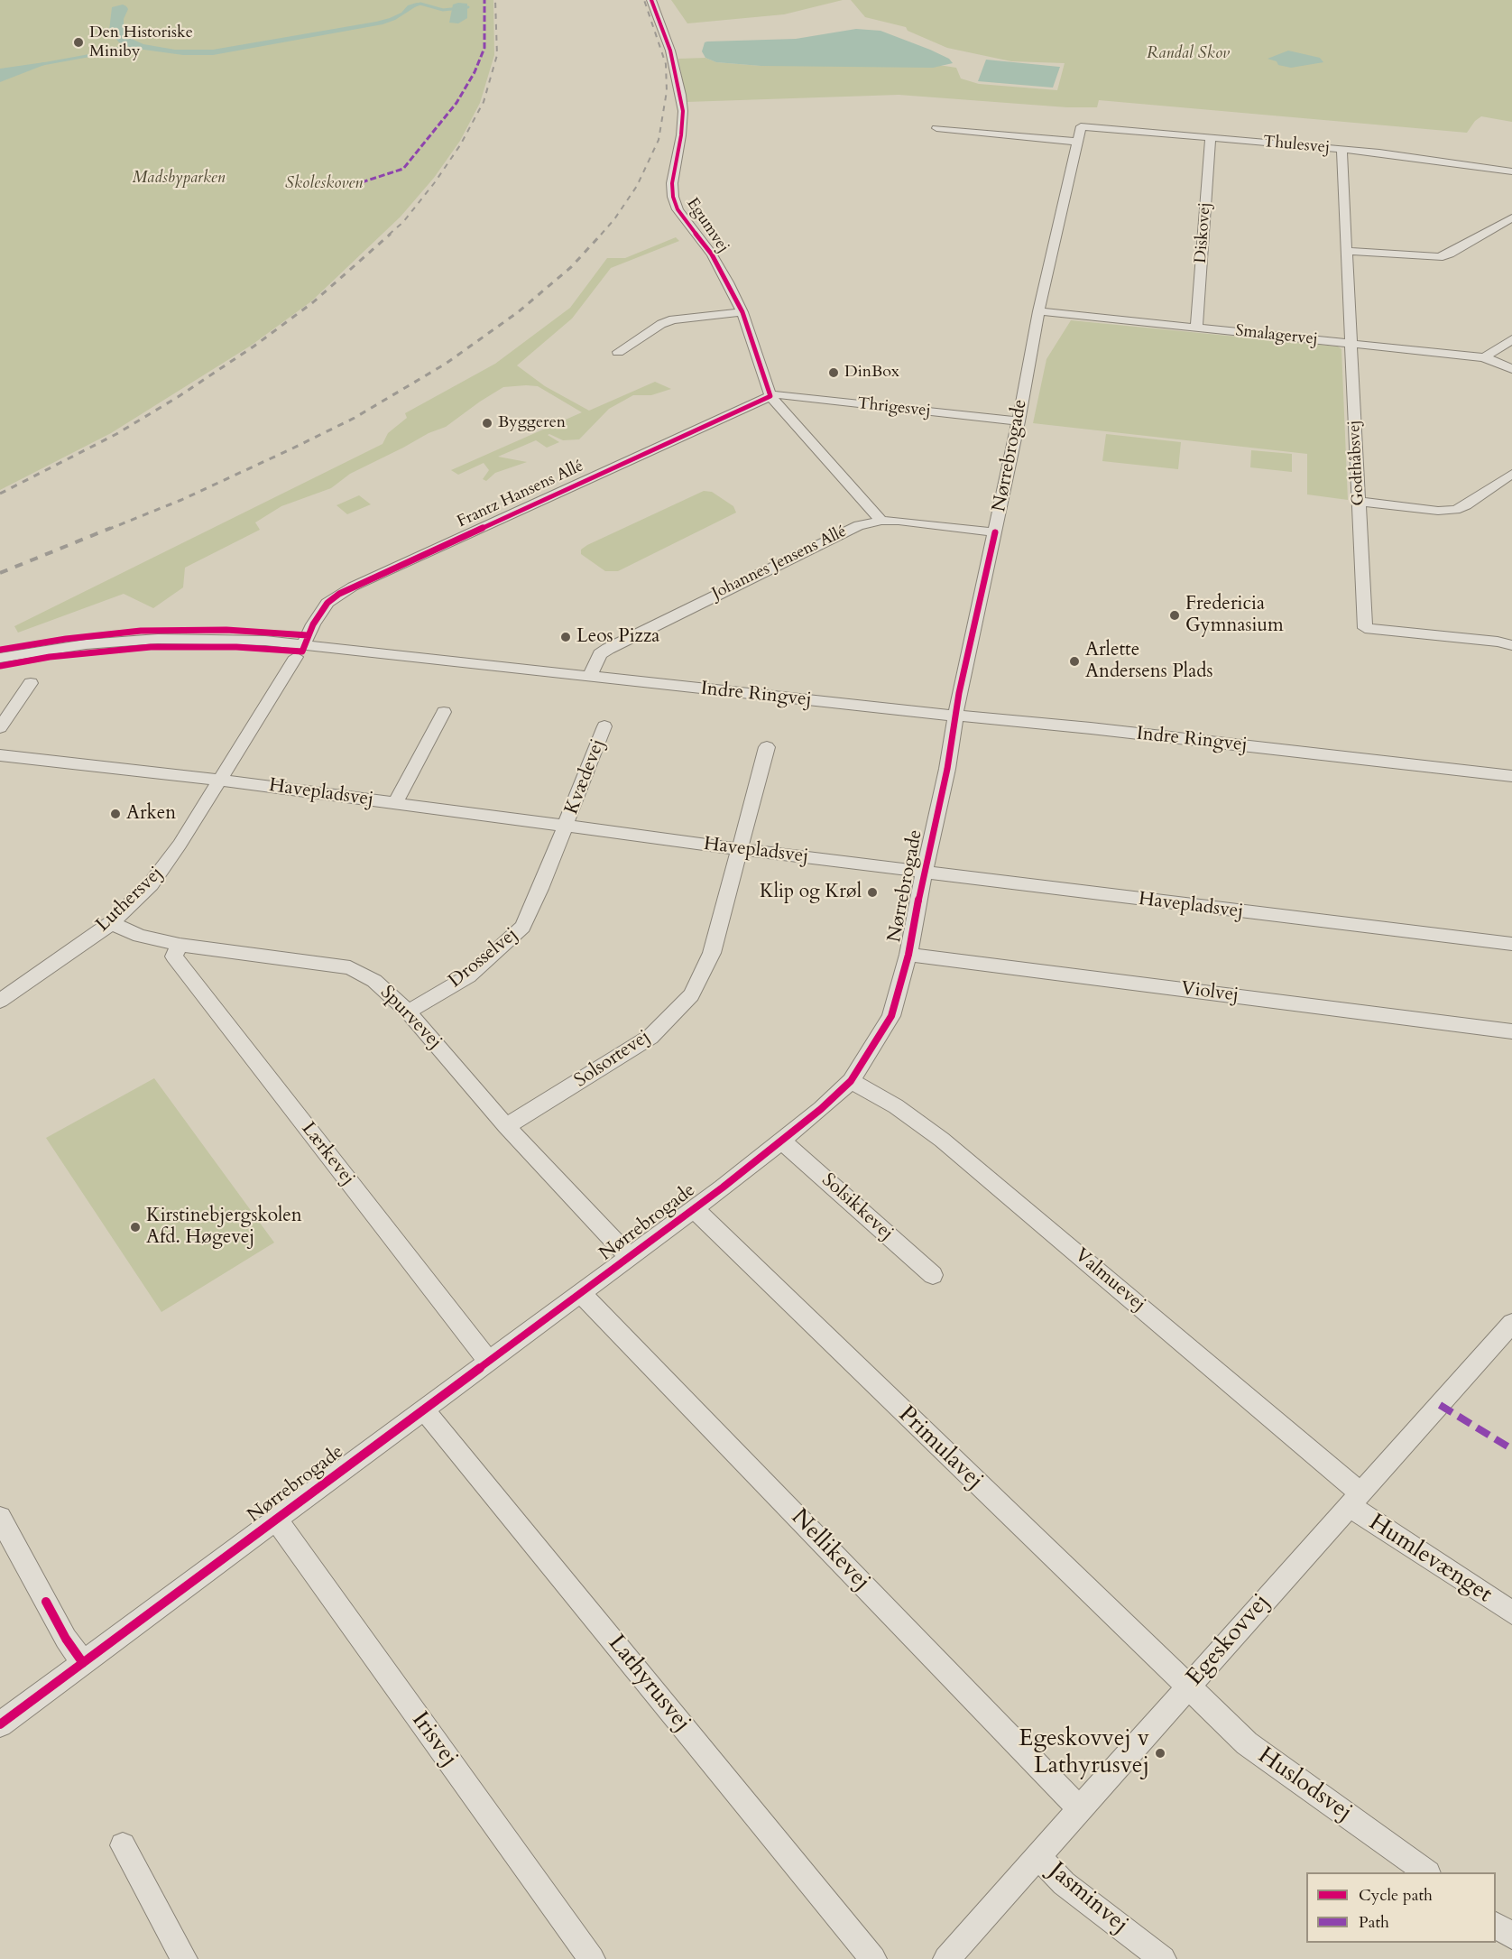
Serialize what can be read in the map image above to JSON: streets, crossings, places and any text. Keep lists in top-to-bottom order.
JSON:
{
  "streets": {
    "street": [
      "Thulesvej",
      "Egumvej",
      "Diskovej",
      "Smalagervej",
      "Thrigesvej",
      "Nørrebrogade",
      "Godthåbsvej",
      "Frantz Hansens Allé",
      "Johannes Jensens Allé",
      "Indre Ringvej",
      "Kvædevej",
      "Havepladsvej",
      "Luthersvej",
      "Drosselvej",
      "Violvej",
      "Spurvevej",
      "Solsortevej",
      "Lærkevej",
      "Solsikkevej",
      "Valmuevej",
      "Primulavej",
      "Nellikevej",
      "Humlevænget",
      "Egeskovvej",
      "Lathyrusvej",
      "Irisvej",
      "Huslodsvej",
      "Jasminvej"
    ]
  },
  "crossings": [
    ["Thulesvej", "Diskovej"],
    ["Thulesvej", "Nørrebrogade"],
    ["Thulesvej", "Godthåbsvej"],
    ["Egumvej", "Thrigesvej"],
    ["Egumvej", "Frantz Hansens Allé"],
    ["Egumvej", "Johannes Jensens Allé"],
    ["Diskovej", "Smalagervej"],
    ["Smalagervej", "Nørrebrogade"],
    ["Smalagervej", "Godthåbsvej"],
    ["Thrigesvej", "Nørrebrogade"],
    ["Thrigesvej", "Frantz Hansens Allé"],
    ["Nørrebrogade", "Johannes Jensens Allé"],
    ["Nørrebrogade", "Indre Ringvej"],
    ["Nørrebrogade", "Havepladsvej"],
    ["Nørrebrogade", "Violvej"],
    ["Nørrebrogade", "Spurvevej"],
    ["Nørrebrogade", "Lærkevej"],
    ["Nørrebrogade", "Solsikkevej"],
    ["Nørrebrogade", "Valmuevej"],
    ["Nørrebrogade", "Primulavej"],
    ["Nørrebrogade", "Nellikevej"],
    ["Nørrebrogade", "Lathyrusvej"],
    ["Nørrebrogade", "Irisvej"],
    ["Frantz Hansens Allé", "Indre Ringvej"],
    ["Frantz Hansens Allé", "Luthersvej"],
    ["Johannes Jensens Allé", "Indre Ringvej"],
    ["Indre Ringvej", "Luthersvej"],
    ["Kvædevej", "Havepladsvej"],
    ["Kvædevej", "Drosselvej"],
    ["Havepladsvej", "Luthersvej"],
    ["Havepladsvej", "Drosselvej"],
    ["Havepladsvej", "Solsortevej"],
    ["Luthersvej", "Spurvevej"],
    ["Drosselvej", "Spurvevej"],
    ["Spurvevej", "Solsortevej"],
    ["Spurvevej", "Lærkevej"],
    ["Valmuevej", "Humlevænget"],
    ["Valmuevej", "Egeskovvej"],
    ["Primulavej", "Egeskovvej"],
    ["Primulavej", "Huslodsvej"],
    ["Nellikevej", "Egeskovvej"],
    ["Humlevænget", "Egeskovvej"],
    ["Egeskovvej", "Huslodsvej"],
    ["Egeskovvej", "Jasminvej"]
  ],
  "parks": ["Randal Skov", "Madsbyparken", "Skoleskoven"],
  "places": [
    "Den Historiske Miniby",
    "DinBox",
    "Byggeren",
    "Fredericia Gymnasium",
    "Leos Pizza",
    "Arlette Andersens Plads",
    "Arken",
    "Klip og Krøl",
    "Kirstinebjergskolen Afd. Høgevej",
    "Egeskovvej v Lathyrusvej"
  ],
  "legend": ["Cycle path", "Path"]
}
